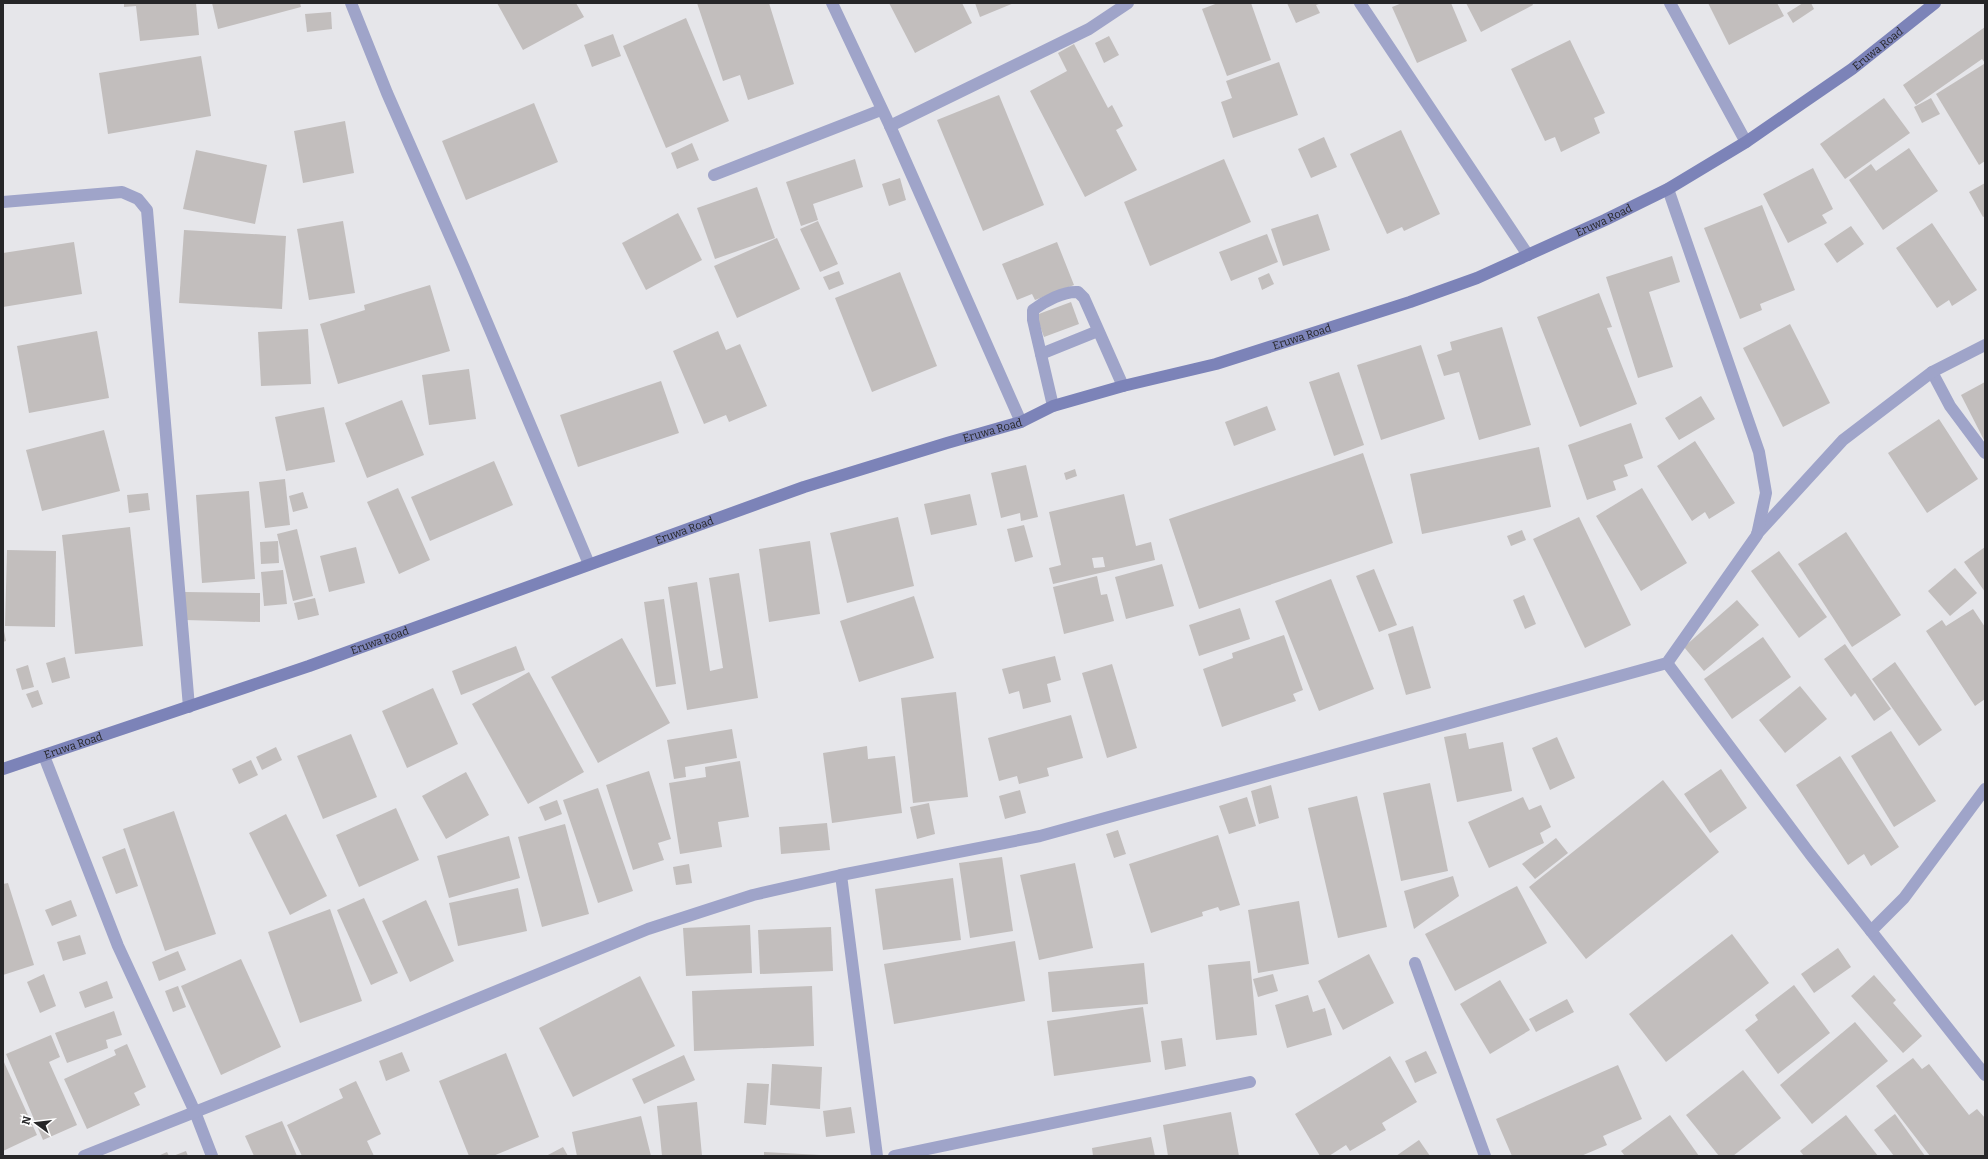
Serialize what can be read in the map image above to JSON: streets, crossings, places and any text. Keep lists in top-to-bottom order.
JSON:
{
  "streets": {
    "main road": ["Eruwa Road"]
  },
  "north": "left"
}
